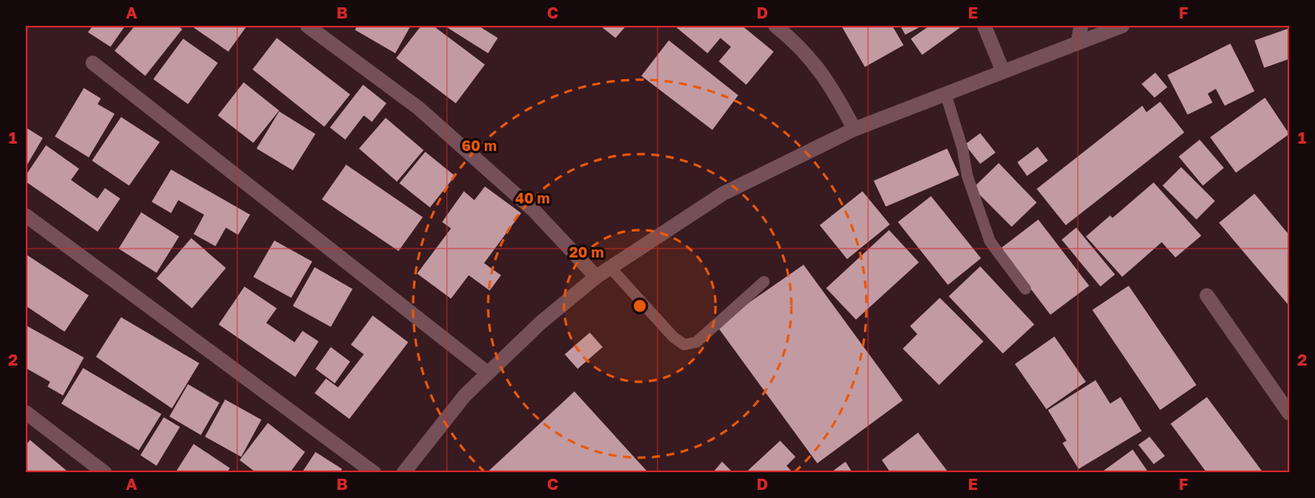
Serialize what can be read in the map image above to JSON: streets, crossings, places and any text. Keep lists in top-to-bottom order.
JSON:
{
  "grid": {
    "columns": [
      "A",
      "B",
      "C",
      "D",
      "E",
      "F"
    ],
    "rows": ["1", "2"]
  },
  "rings": ["60 m", "40 m", "20 m"]
}
